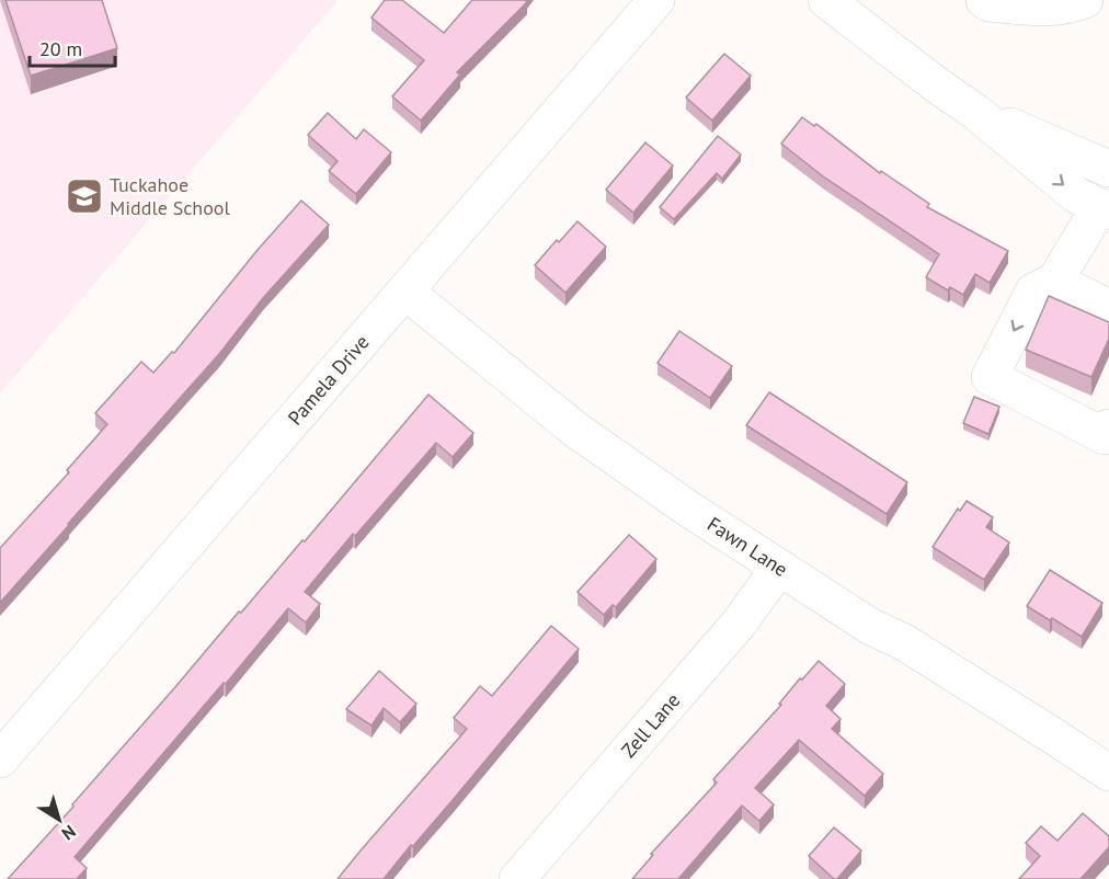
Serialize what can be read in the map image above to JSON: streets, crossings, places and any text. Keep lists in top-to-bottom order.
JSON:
{
  "streets": {
    "street": ["Pamela Drive", "Fawn Lane", "Zell Lane"]
  },
  "crossings": [
    ["Pamela Drive", "Fawn Lane"],
    ["Fawn Lane", "Zell Lane"]
  ],
  "places": {
    "school or university": ["Tuckahoe Middle School"]
  },
  "scale_bar": "20 m",
  "north": "bottom right"
}
